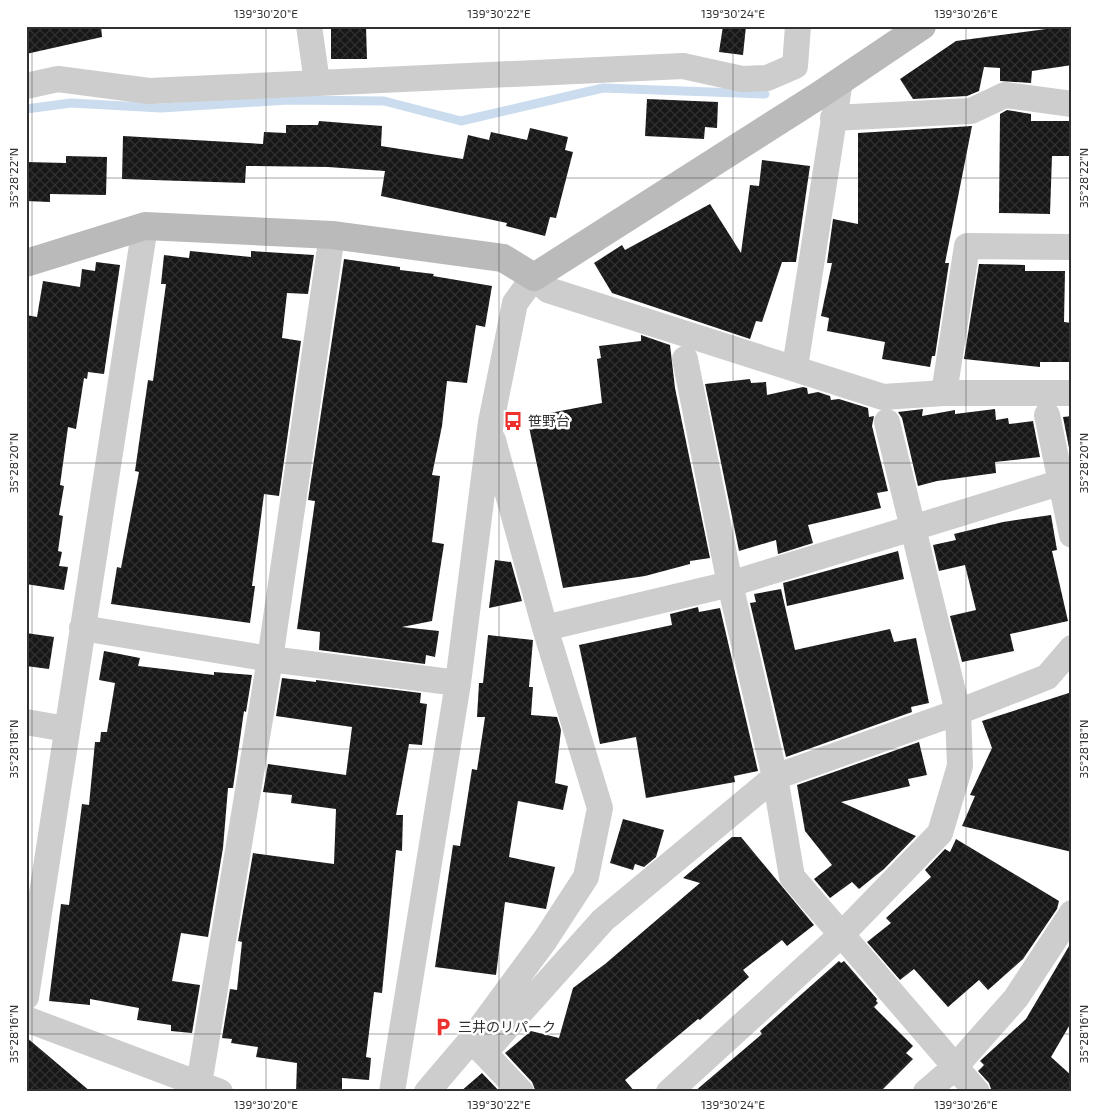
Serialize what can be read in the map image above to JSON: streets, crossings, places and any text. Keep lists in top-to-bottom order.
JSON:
{
  "places": {
    "bus stop": ["笹野台"],
    "parking": ["三井のリパーク"]
  },
  "coordinates": [
    "139°30'20\"E",
    "139°30'22\"E",
    "139°30'24\"E",
    "139°30'26\"E",
    "35°28'22\"N",
    "35°28'20\"N",
    "35°28'18\"N",
    "35°28'16\"N"
  ]
}
